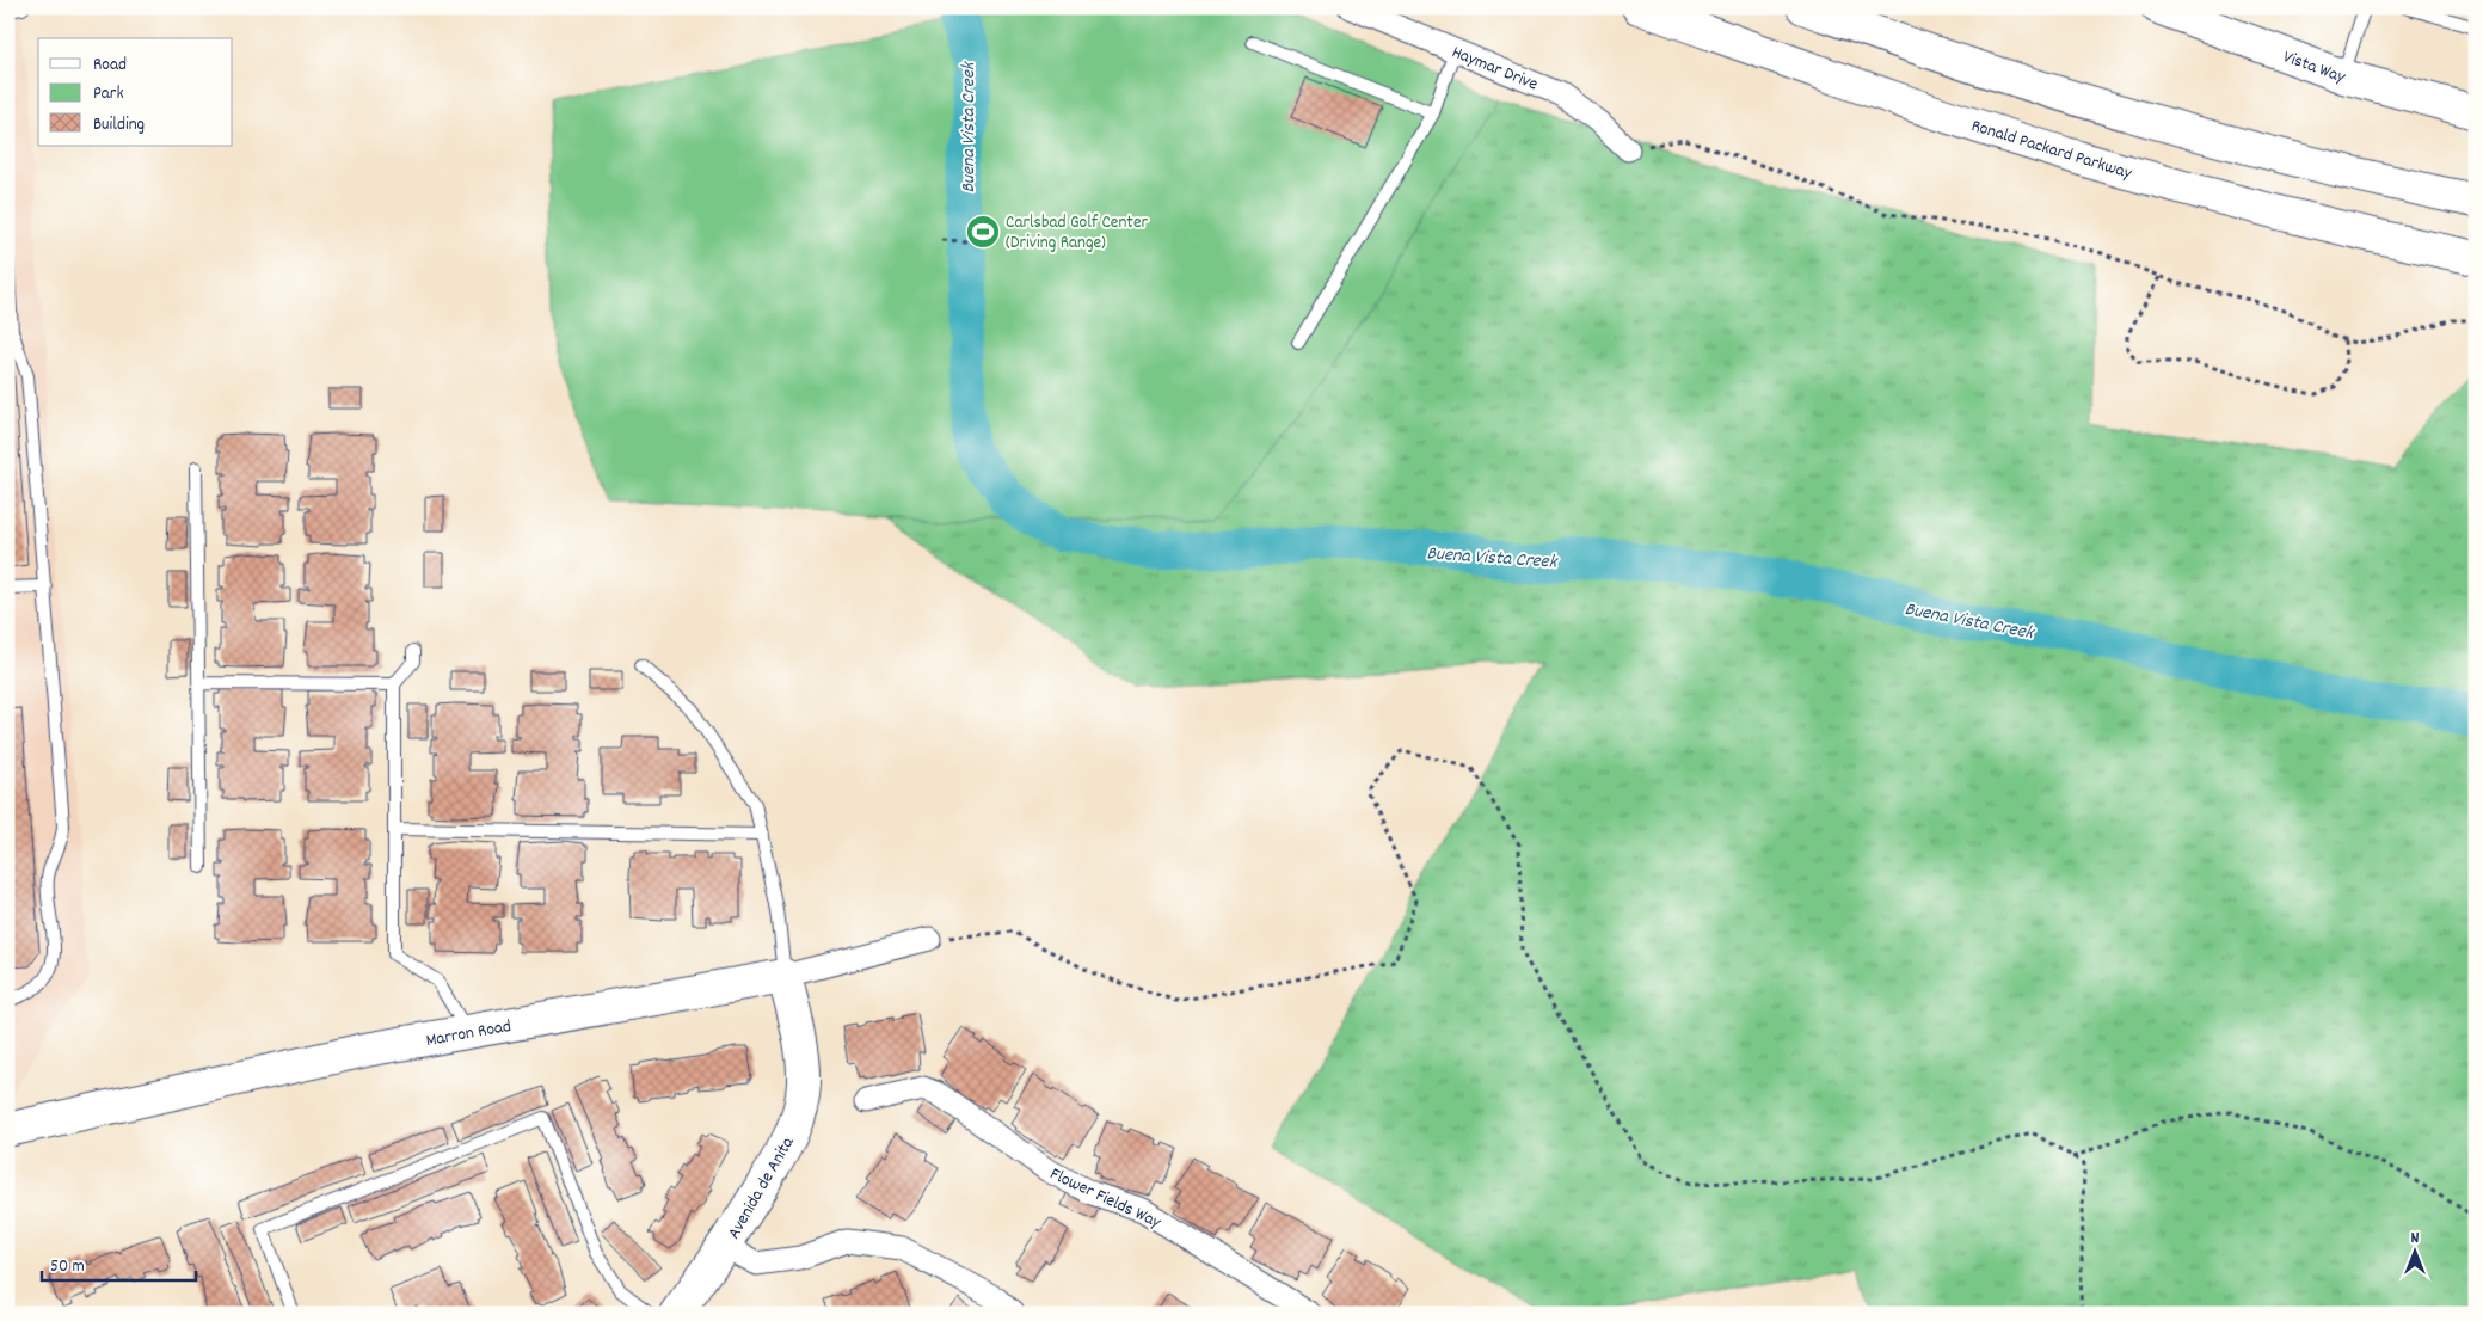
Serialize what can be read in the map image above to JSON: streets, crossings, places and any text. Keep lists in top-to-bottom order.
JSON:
{
  "streets": {
    "main road": [
      "Vista Way",
      "Ronald Packard Parkway",
      "Marron Road",
      "Avenida de Anita"
    ],
    "street": ["Haymar Drive", "Flower Fields Way"]
  },
  "crossings": [
    ["Marron Road", "Avenida de Anita"]
  ],
  "water": ["Buena Vista Creek"],
  "places": {
    "sports": ["Carlsbad Golf Center (Driving Range)"]
  },
  "legend": ["Road", "Park", "Building"],
  "scale_bar": "50 m",
  "north": "top"
}
